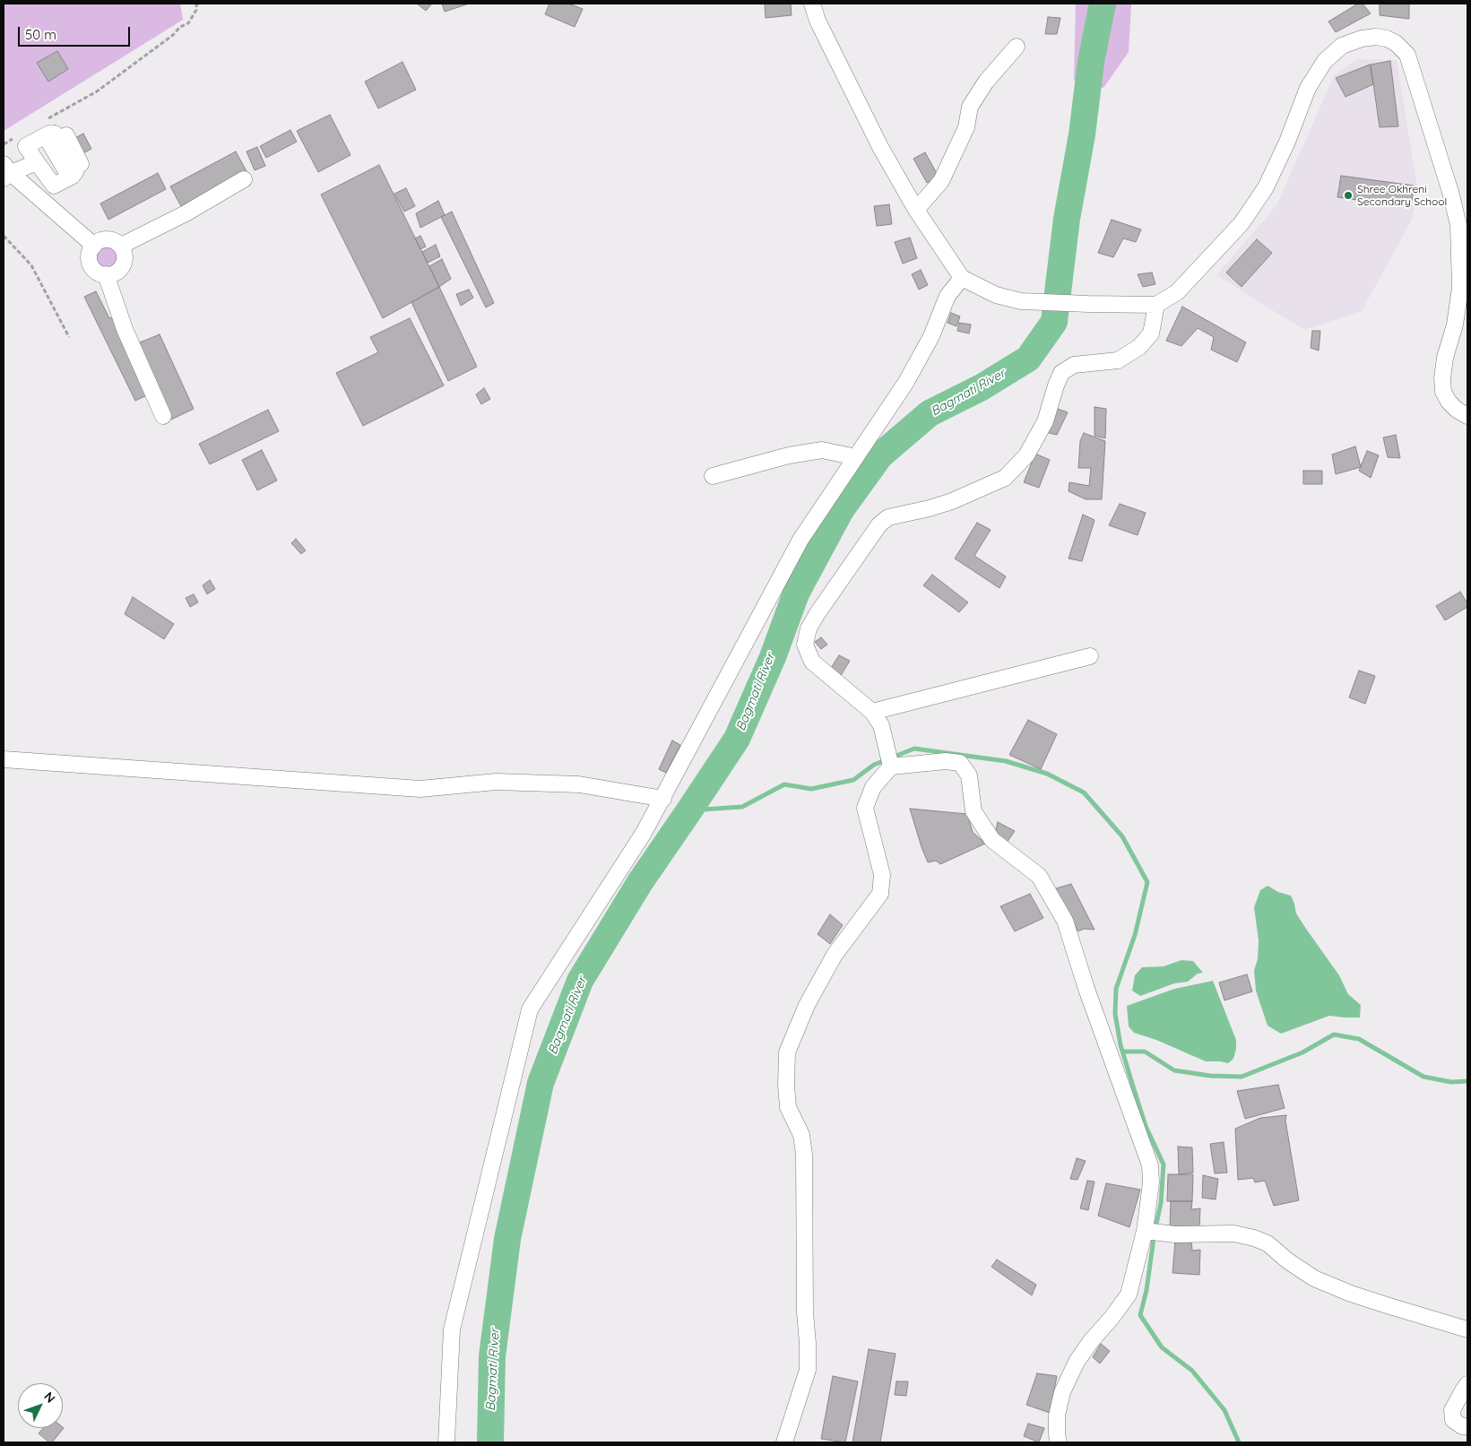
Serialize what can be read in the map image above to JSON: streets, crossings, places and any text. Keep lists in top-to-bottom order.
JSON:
{
  "water": ["Bagmati River"],
  "places": ["Shree Okhreni Secondary School"],
  "scale_bar": "50 m",
  "north": "top right"
}
